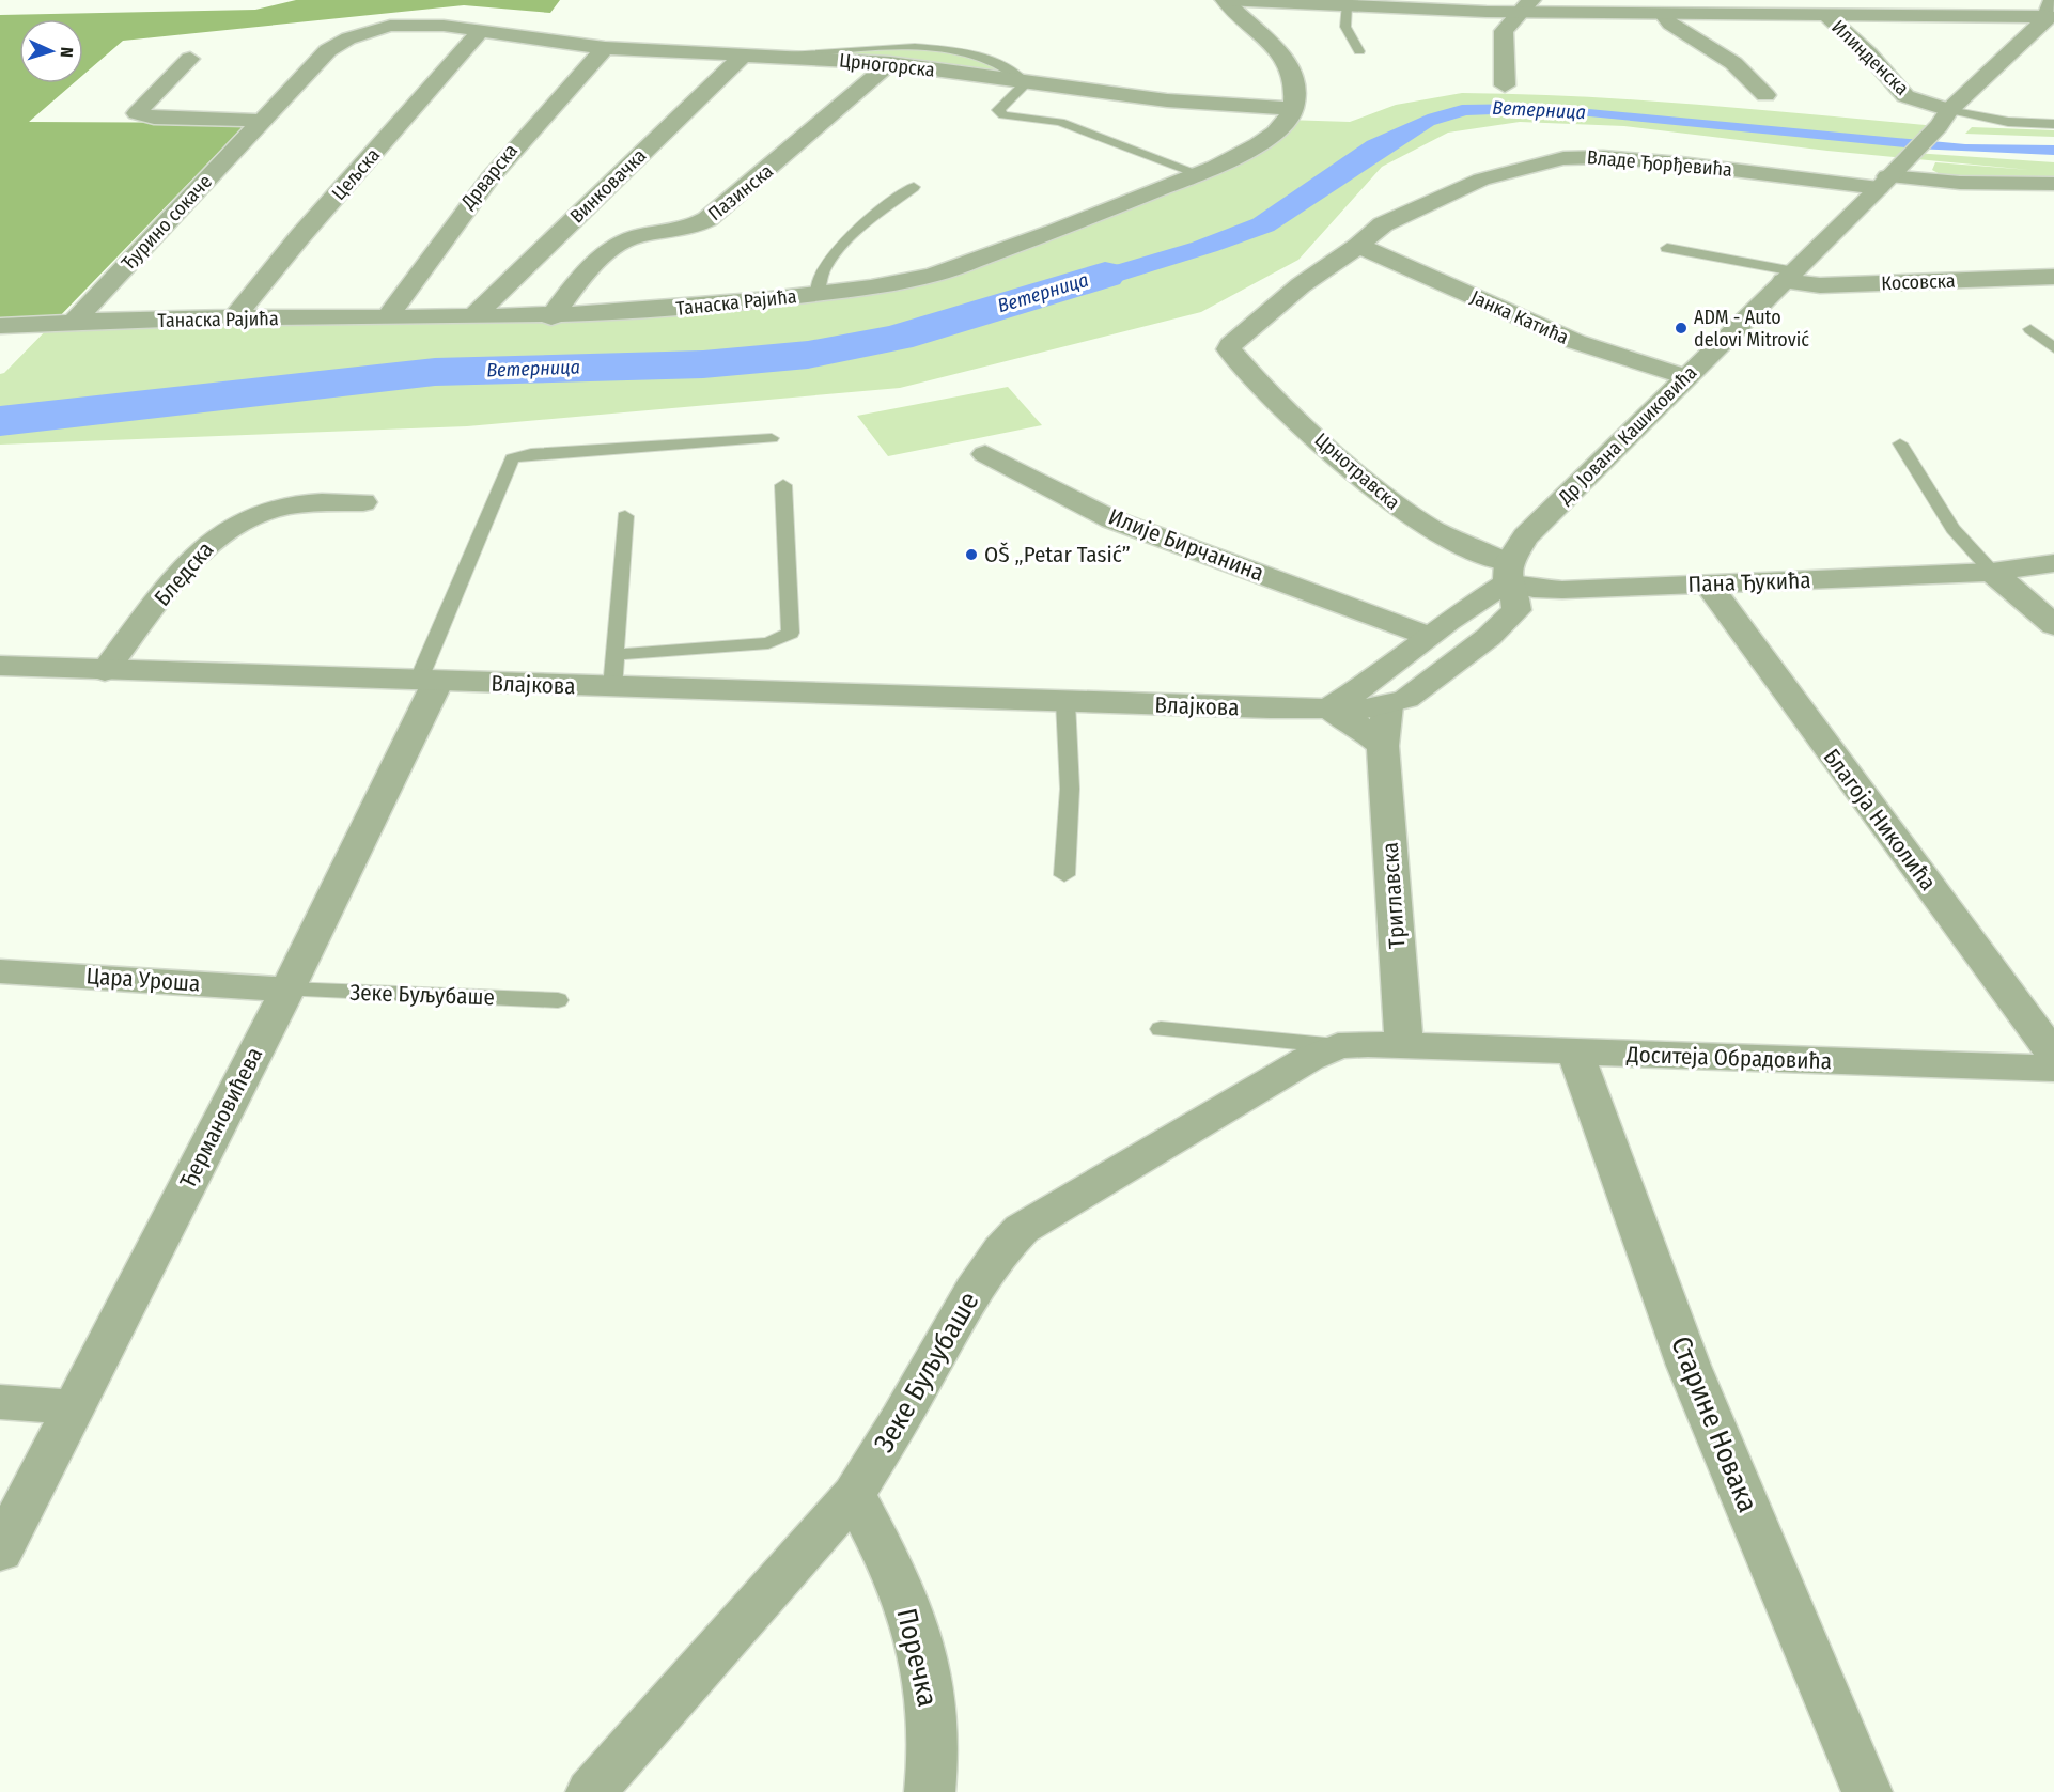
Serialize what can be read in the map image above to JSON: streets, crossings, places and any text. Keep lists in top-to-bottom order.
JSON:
{
  "streets": {
    "street": [
      "Илинденска",
      "Црногорска",
      "Владе Ђорђевића",
      "Цељска",
      "Дрварска",
      "Винковачка",
      "Пазинска",
      "Ђурино сокаче",
      "Косовска",
      "Танаска Рајића",
      "Јанка Катића",
      "Др Јована Кашиковића",
      "Црнотравска",
      "Илије Бирчанина",
      "Бледска",
      "Пана Ђукића",
      "Влајкова",
      "Благоја Николића",
      "Триглавска",
      "Цара Уроша",
      "Зеке Буљубаше",
      "Доситеја Обрадовића",
      "Ђермановићева",
      "Старине Новака",
      "Поречка"
    ]
  },
  "crossings": [
    ["Илинденска", "Др Јована Кашиковића"],
    ["Црногорска", "Цељска"],
    ["Црногорска", "Дрварска"],
    ["Црногорска", "Винковачка"],
    ["Црногорска", "Пазинска"],
    ["Црногорска", "Ђурино сокаче"],
    ["Црногорска", "Танаска Рајића"],
    ["Владе Ђорђевића", "Јанка Катића"],
    ["Владе Ђорђевића", "Др Јована Кашиковића"],
    ["Владе Ђорђевића", "Црнотравска"],
    ["Цељска", "Ђурино сокаче"],
    ["Цељска", "Танаска Рајића"],
    ["Дрварска", "Танаска Рајића"],
    ["Винковачка", "Танаска Рајића"],
    ["Пазинска", "Танаска Рајића"],
    ["Ђурино сокаче", "Танаска Рајића"],
    ["Косовска", "Др Јована Кашиковића"],
    ["Јанка Катића", "Др Јована Кашиковића"],
    ["Др Јована Кашиковића", "Црнотравска"],
    ["Др Јована Кашиковића", "Пана Ђукића"],
    ["Црнотравска", "Пана Ђукића"],
    ["Бледска", "Влајкова"],
    ["Пана Ђукића", "Благоја Николића"],
    ["Влајкова", "Триглавска"],
    ["Влајкова", "Ђермановићева"],
    ["Триглавска", "Зеке Буљубаше"],
    ["Триглавска", "Доситеја Обрадовића"],
    ["Цара Уроша", "Зеке Буљубаше"],
    ["Цара Уроша", "Ђермановићева"],
    ["Зеке Буљубаше", "Доситеја Обрадовића"],
    ["Зеке Буљубаше", "Ђермановићева"],
    ["Зеке Буљубаше", "Поречка"],
    ["Доситеја Обрадовића", "Старине Новака"]
  ],
  "water": ["Ветерница"],
  "places": ["ADM - Auto delovi Mitrović", "OŠ „Petar Tasić”"],
  "north": "right"
}
